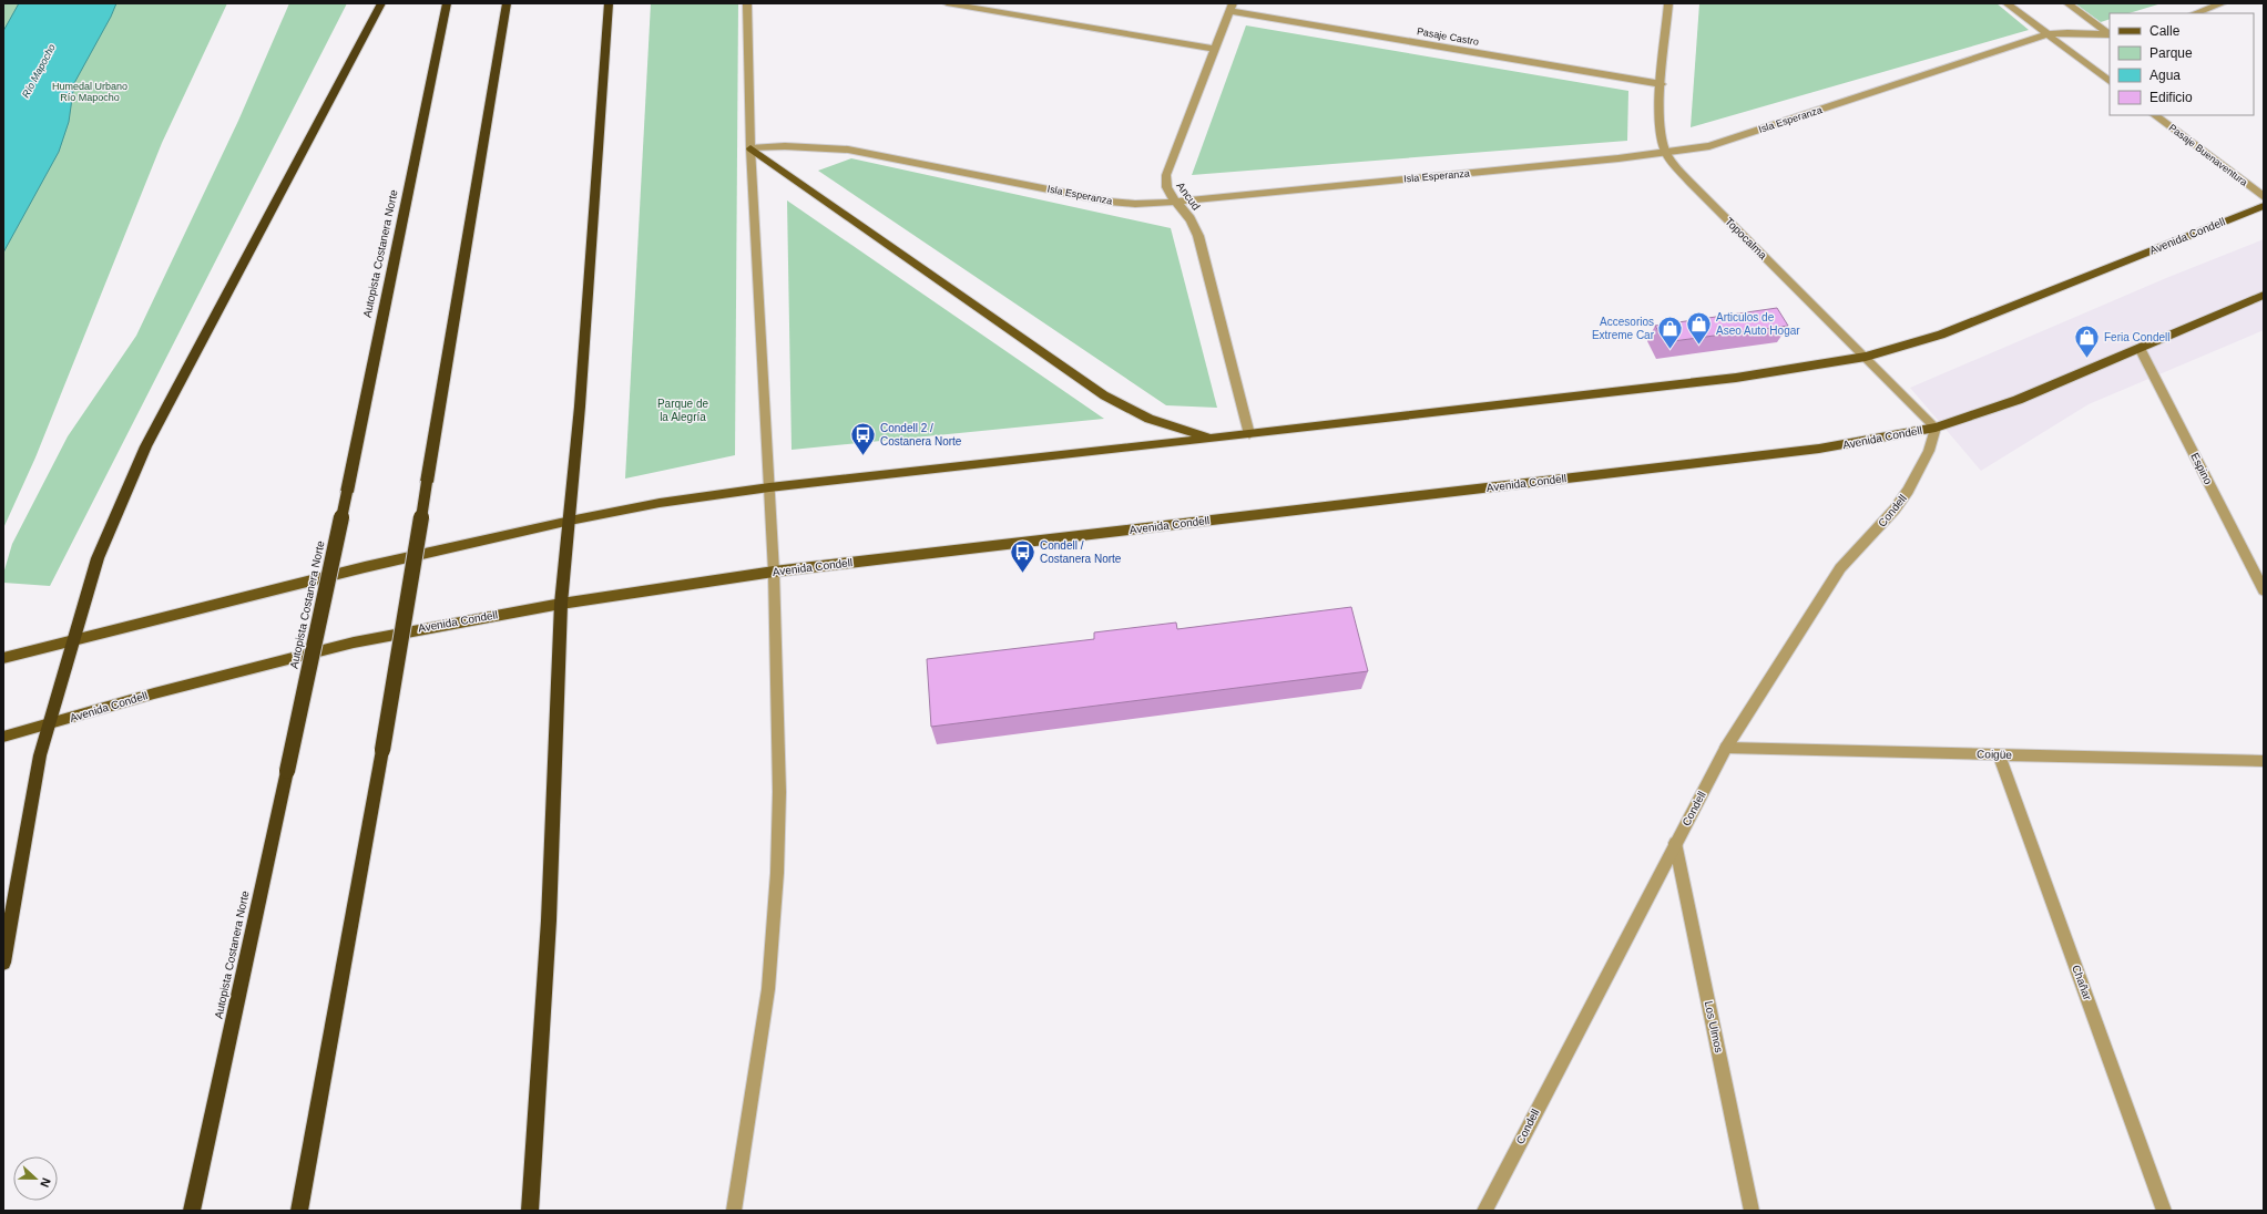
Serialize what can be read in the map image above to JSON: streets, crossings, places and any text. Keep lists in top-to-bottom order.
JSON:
{
  "streets": {
    "highway": ["Autopista Costanera Norte"],
    "main road": ["Avenida Condell"],
    "street": [
      "Pasaje Castro",
      "Isla Esperanza",
      "Pasaje Buenaventura",
      "Ancud",
      "Topocalma",
      "Espino",
      "Condell",
      "Coigüe",
      "Chañar",
      "Los Ulmos"
    ]
  },
  "crossings": [
    ["Pasaje Castro", "Ancud"],
    ["Pasaje Castro", "Topocalma"],
    ["Isla Esperanza", "Ancud"],
    ["Isla Esperanza", "Topocalma"],
    ["Ancud", "Avenida Condell"],
    ["Avenida Condell", "Topocalma"],
    ["Avenida Condell", "Espino"],
    ["Avenida Condell", "Condell"],
    ["Topocalma", "Condell"],
    ["Condell", "Coigüe"],
    ["Condell", "Los Ulmos"],
    ["Coigüe", "Chañar"]
  ],
  "water": ["Río Mapocho"],
  "parks": ["Humedal Urbano Río Mapocho", "Parque de la Alegría"],
  "places": {
    "shop": ["Articulos de Aseo Auto Hogar", "Accesorios Extreme Car", "Feria Condell"],
    "bus stop": ["Condell 2 / Costanera Norte", "Condell / Costanera Norte"]
  },
  "legend": [
    "Calle",
    "Parque",
    "Agua",
    "Edificio"
  ],
  "north": "right"
}
